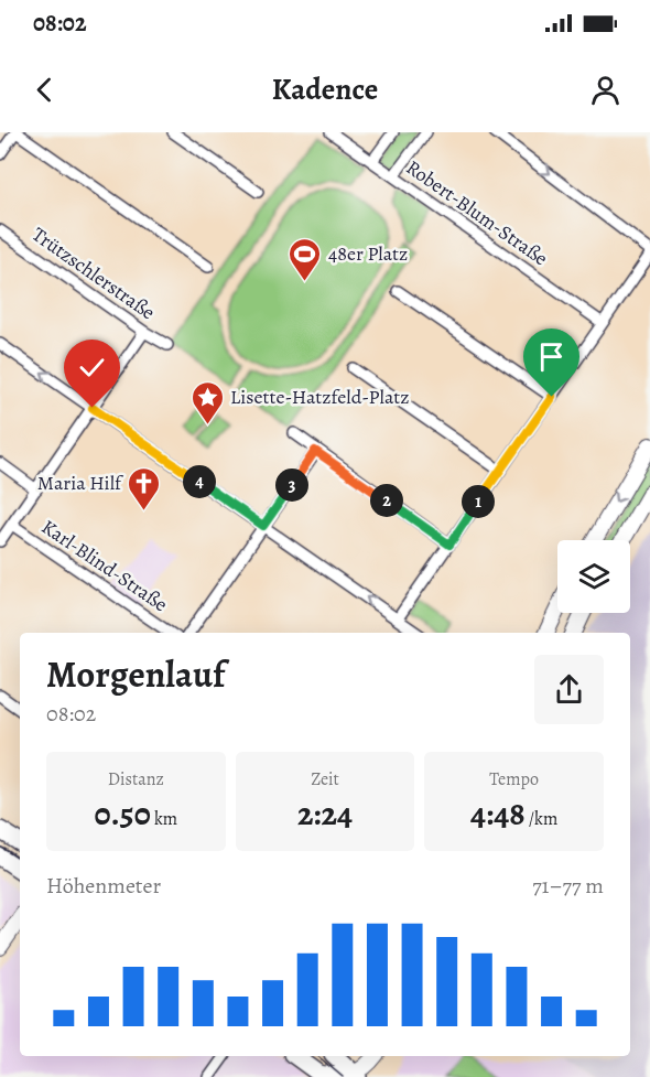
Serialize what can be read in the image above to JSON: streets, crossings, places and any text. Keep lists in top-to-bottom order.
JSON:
{
  "streets": {
    "street": ["Robert-Blum-Straße", "Trützschlerstraße", "Karl-Blind-Straße"]
  },
  "places": {
    "sports": ["48er Platz"],
    "place": ["Lisette-Hatzfeld-Platz"],
    "church": ["Maria Hilf"]
  },
  "page": {
    "status": "08:02",
    "header": "Kadence",
    "pins": [
      "4",
      "3",
      "2",
      "1"
    ],
    "heading": ["Morgenlauf", "08:02"],
    "stats": [
      ["Distanz", "0.50 km"],
      ["Zeit", "2:24"],
      ["Tempo", "4:48 /km"]
    ],
    "chart": ["Höhenmeter", "71–77 m"]
  }
}
